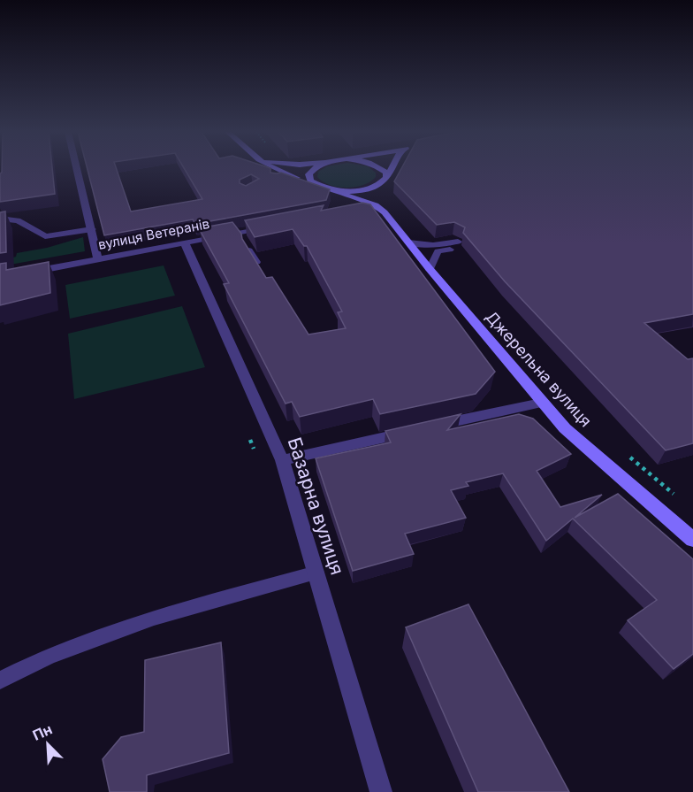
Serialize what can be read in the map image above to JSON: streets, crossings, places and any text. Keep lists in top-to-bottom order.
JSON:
{
  "streets": {
    "street": ["вулиця Ветеранів", "Джерельна вулиця", "Базарна вулиця"]
  },
  "crossings": [
    ["вулиця Ветеранів", "Базарна вулиця"]
  ],
  "north": "top left"
}
